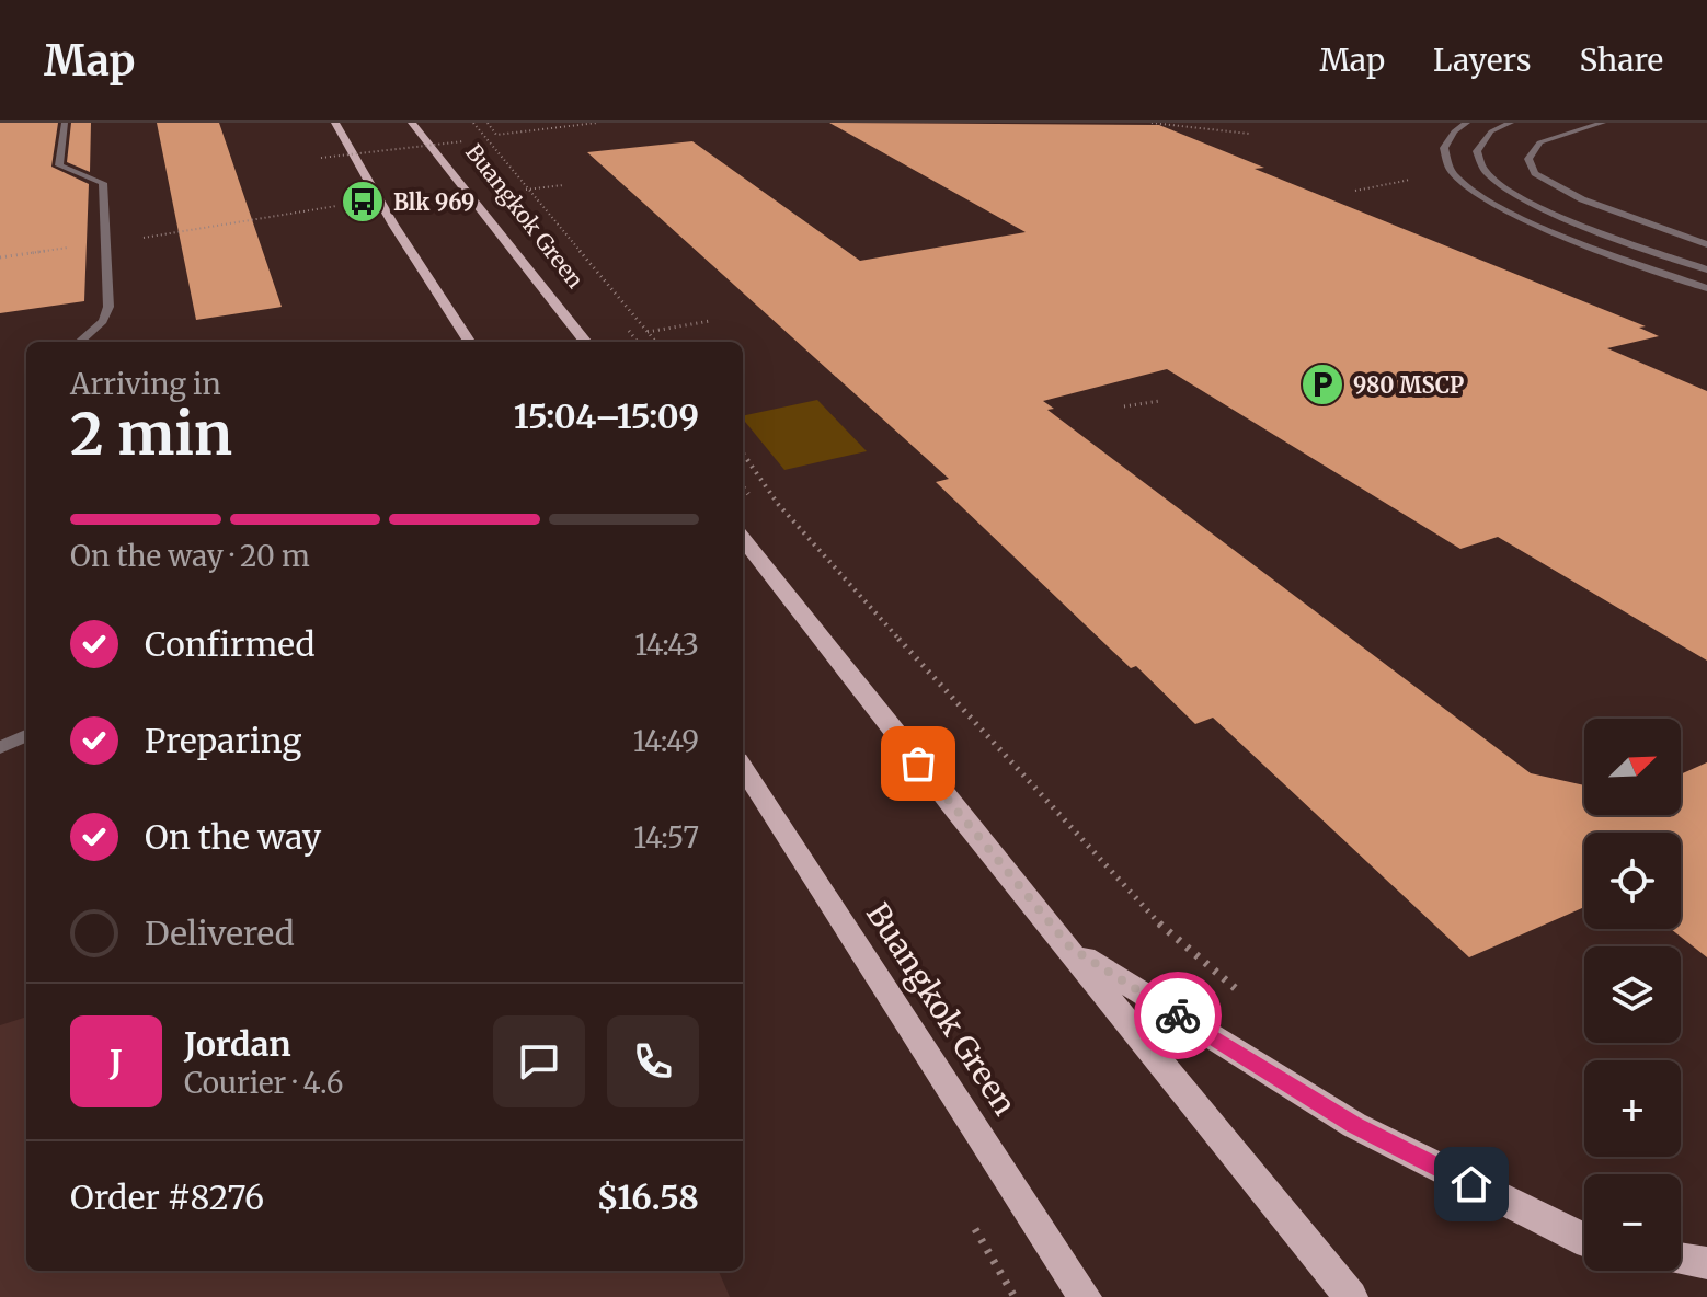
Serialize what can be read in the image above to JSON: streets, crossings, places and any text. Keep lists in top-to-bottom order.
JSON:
{
  "streets": {
    "main road": ["Buangkok Green"]
  },
  "places": {
    "bus stop": ["Blk 969"],
    "parking": ["980 MSCP"]
  },
  "north": "top right",
  "page": {
    "header": "Map",
    "nav": ["Map", "Layers", "Share"],
    "heading": ["2 min", "Arriving in", "15:04–15:09"],
    "panel": [
      "Jordan",
      "Courier · 4.6",
      "Order #8276",
      "$16.58"
    ],
    "bar": "On the way · 20 m",
    "list": [
      ["Confirmed", "14:43"],
      ["Preparing", "14:49"],
      ["On the way", "14:57"],
      "Delivered"
    ],
    "map_buttons": ["+", "−"],
    "round": "J"
  }
}
